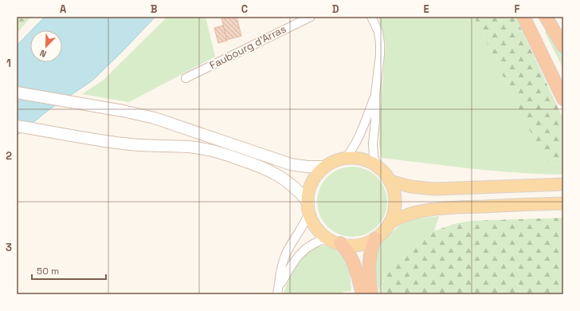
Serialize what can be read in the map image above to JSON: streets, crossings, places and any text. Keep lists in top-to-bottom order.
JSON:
{
  "streets": {
    "street": ["Faubourg d'Arras"]
  },
  "scale_bar": "50 m",
  "north": "bottom left",
  "grid": {
    "columns": [
      "A",
      "B",
      "C",
      "D",
      "E",
      "F"
    ],
    "rows": ["1", "2", "3"]
  }
}
